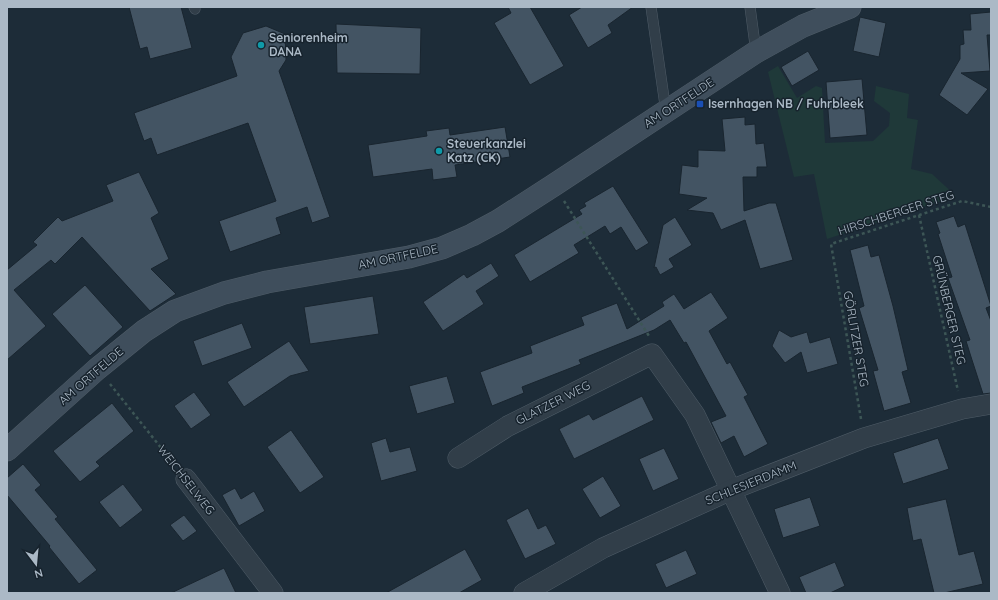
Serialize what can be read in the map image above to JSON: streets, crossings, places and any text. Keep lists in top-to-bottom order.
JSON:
{
  "streets": {
    "main road": ["AM ORTFELDE"],
    "street": ["GLATZER WEG", "WEICHSELWEG", "SCHLESIERDAMM"],
    "path": ["HIRSCHBERGER STEG", "GRÜNBERGER STEG", "GÖRLITZER STEG"]
  },
  "crossings": [
    ["AM ORTFELDE", "WEICHSELWEG"],
    ["HIRSCHBERGER STEG", "GRÜNBERGER STEG"],
    ["HIRSCHBERGER STEG", "GÖRLITZER STEG"],
    ["GRÜNBERGER STEG", "SCHLESIERDAMM"],
    ["GÖRLITZER STEG", "SCHLESIERDAMM"]
  ],
  "places": {
    "other": ["Seniorenheim DANA", "Steuerkanzlei Katz (CK)"],
    "transit": ["Isernhagen NB / Fuhrbleek"]
  },
  "north": "bottom"
}
